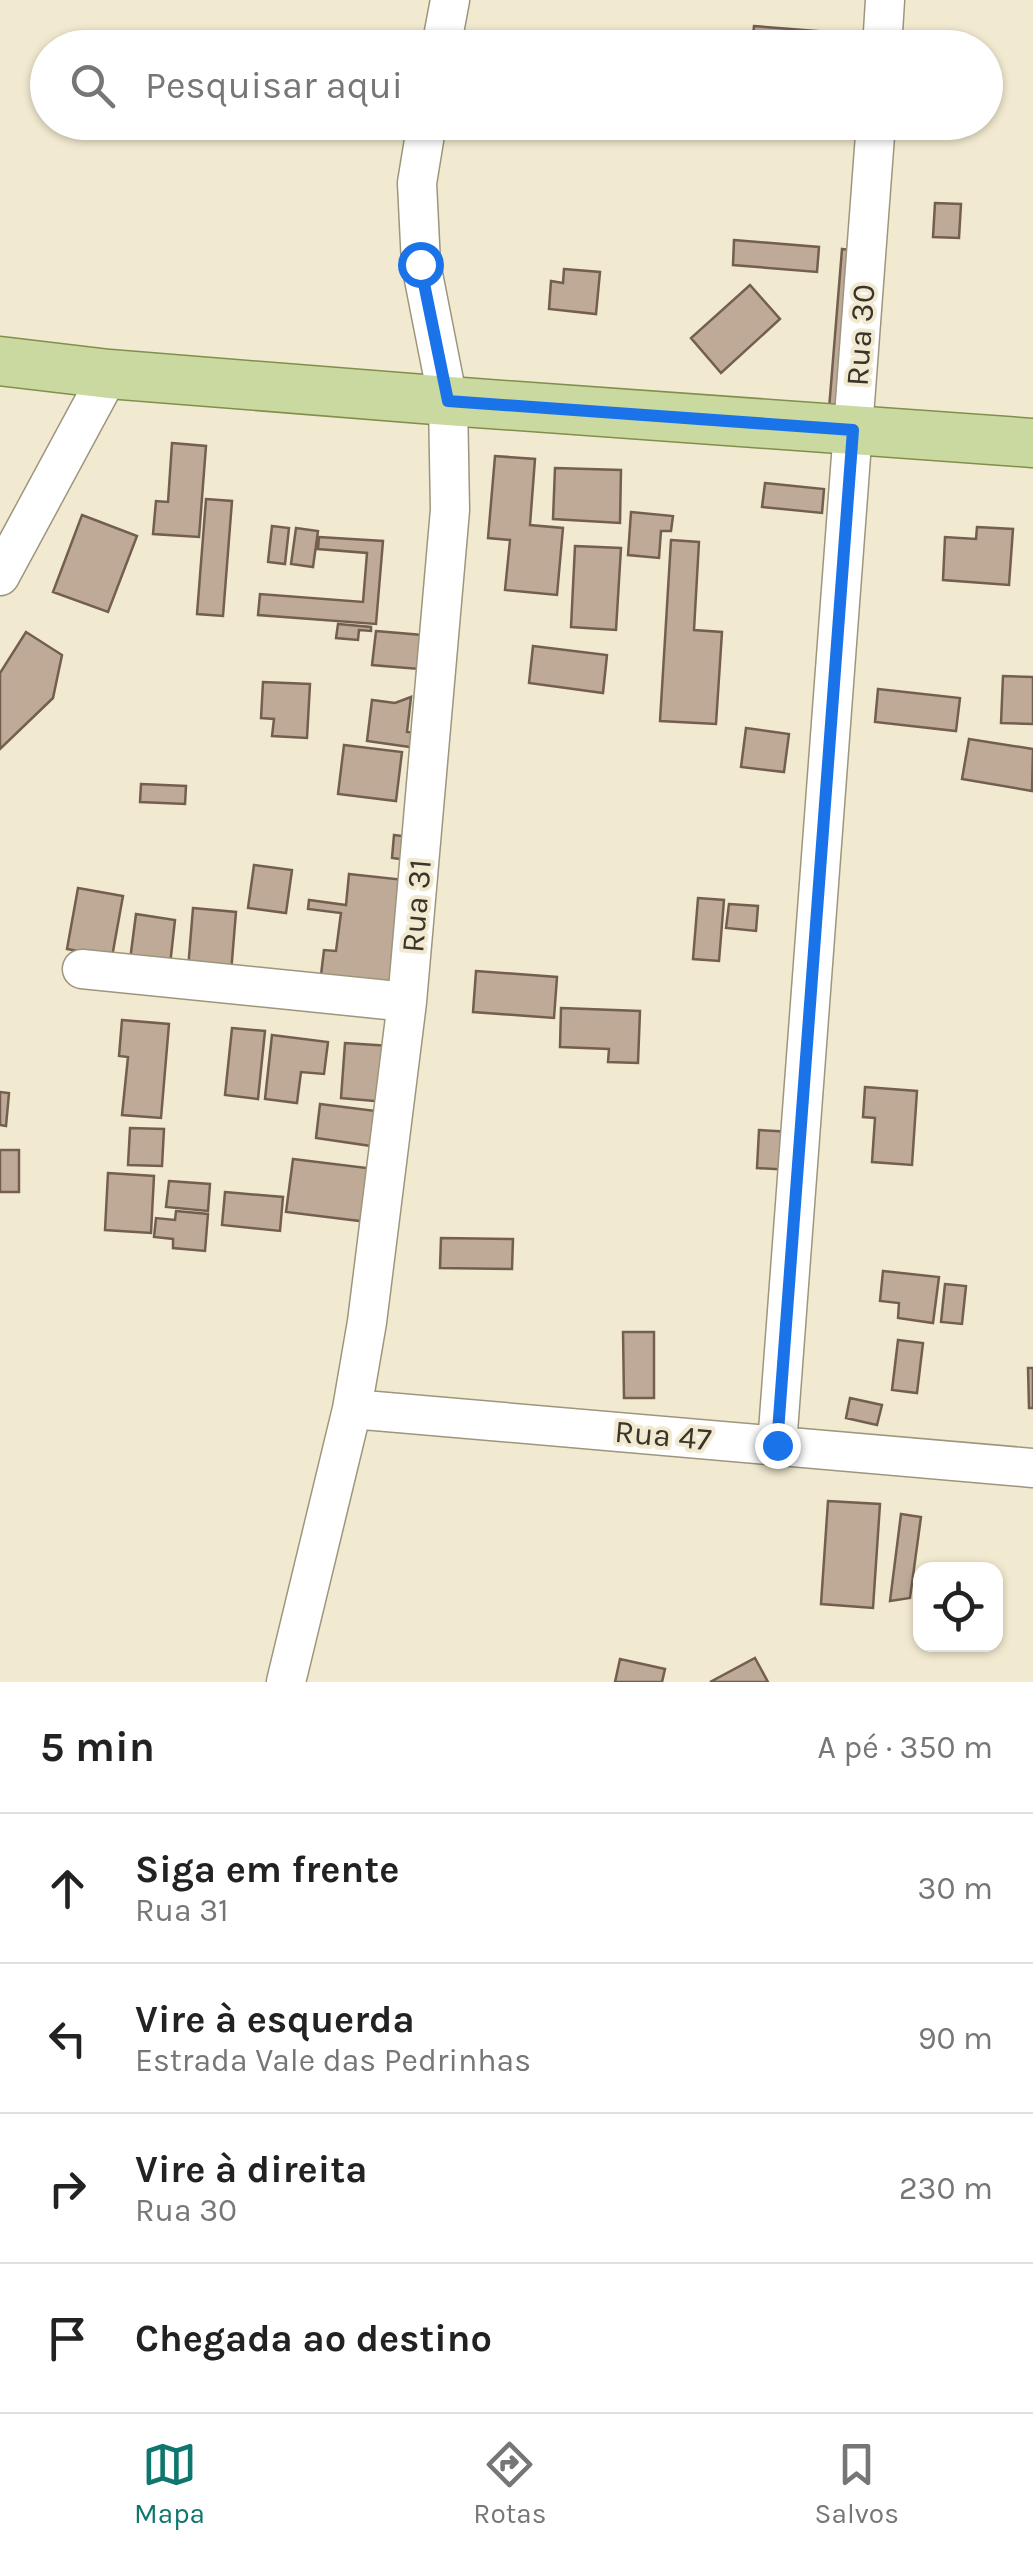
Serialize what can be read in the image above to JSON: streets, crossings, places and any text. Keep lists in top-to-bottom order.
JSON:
{
  "streets": {
    "street": ["Rua 30", "Rua 31", "Rua 47"]
  },
  "crossings": [
    ["Rua 30", "Rua 47"],
    ["Rua 31", "Rua 47"]
  ],
  "page": {
    "search": "Pesquisar aqui",
    "heading": ["5 min", "A pé · 350 m"],
    "list": [
      ["Siga em frente", "Rua 31", "30 m"],
      ["Vire à esquerda", "Estrada Vale das Pedrinhas", "90 m"],
      ["Vire à direita", "Rua 30", "230 m"],
      "Chegada ao destino"
    ],
    "nav": ["Mapa", "Rotas", "Salvos"]
  }
}
